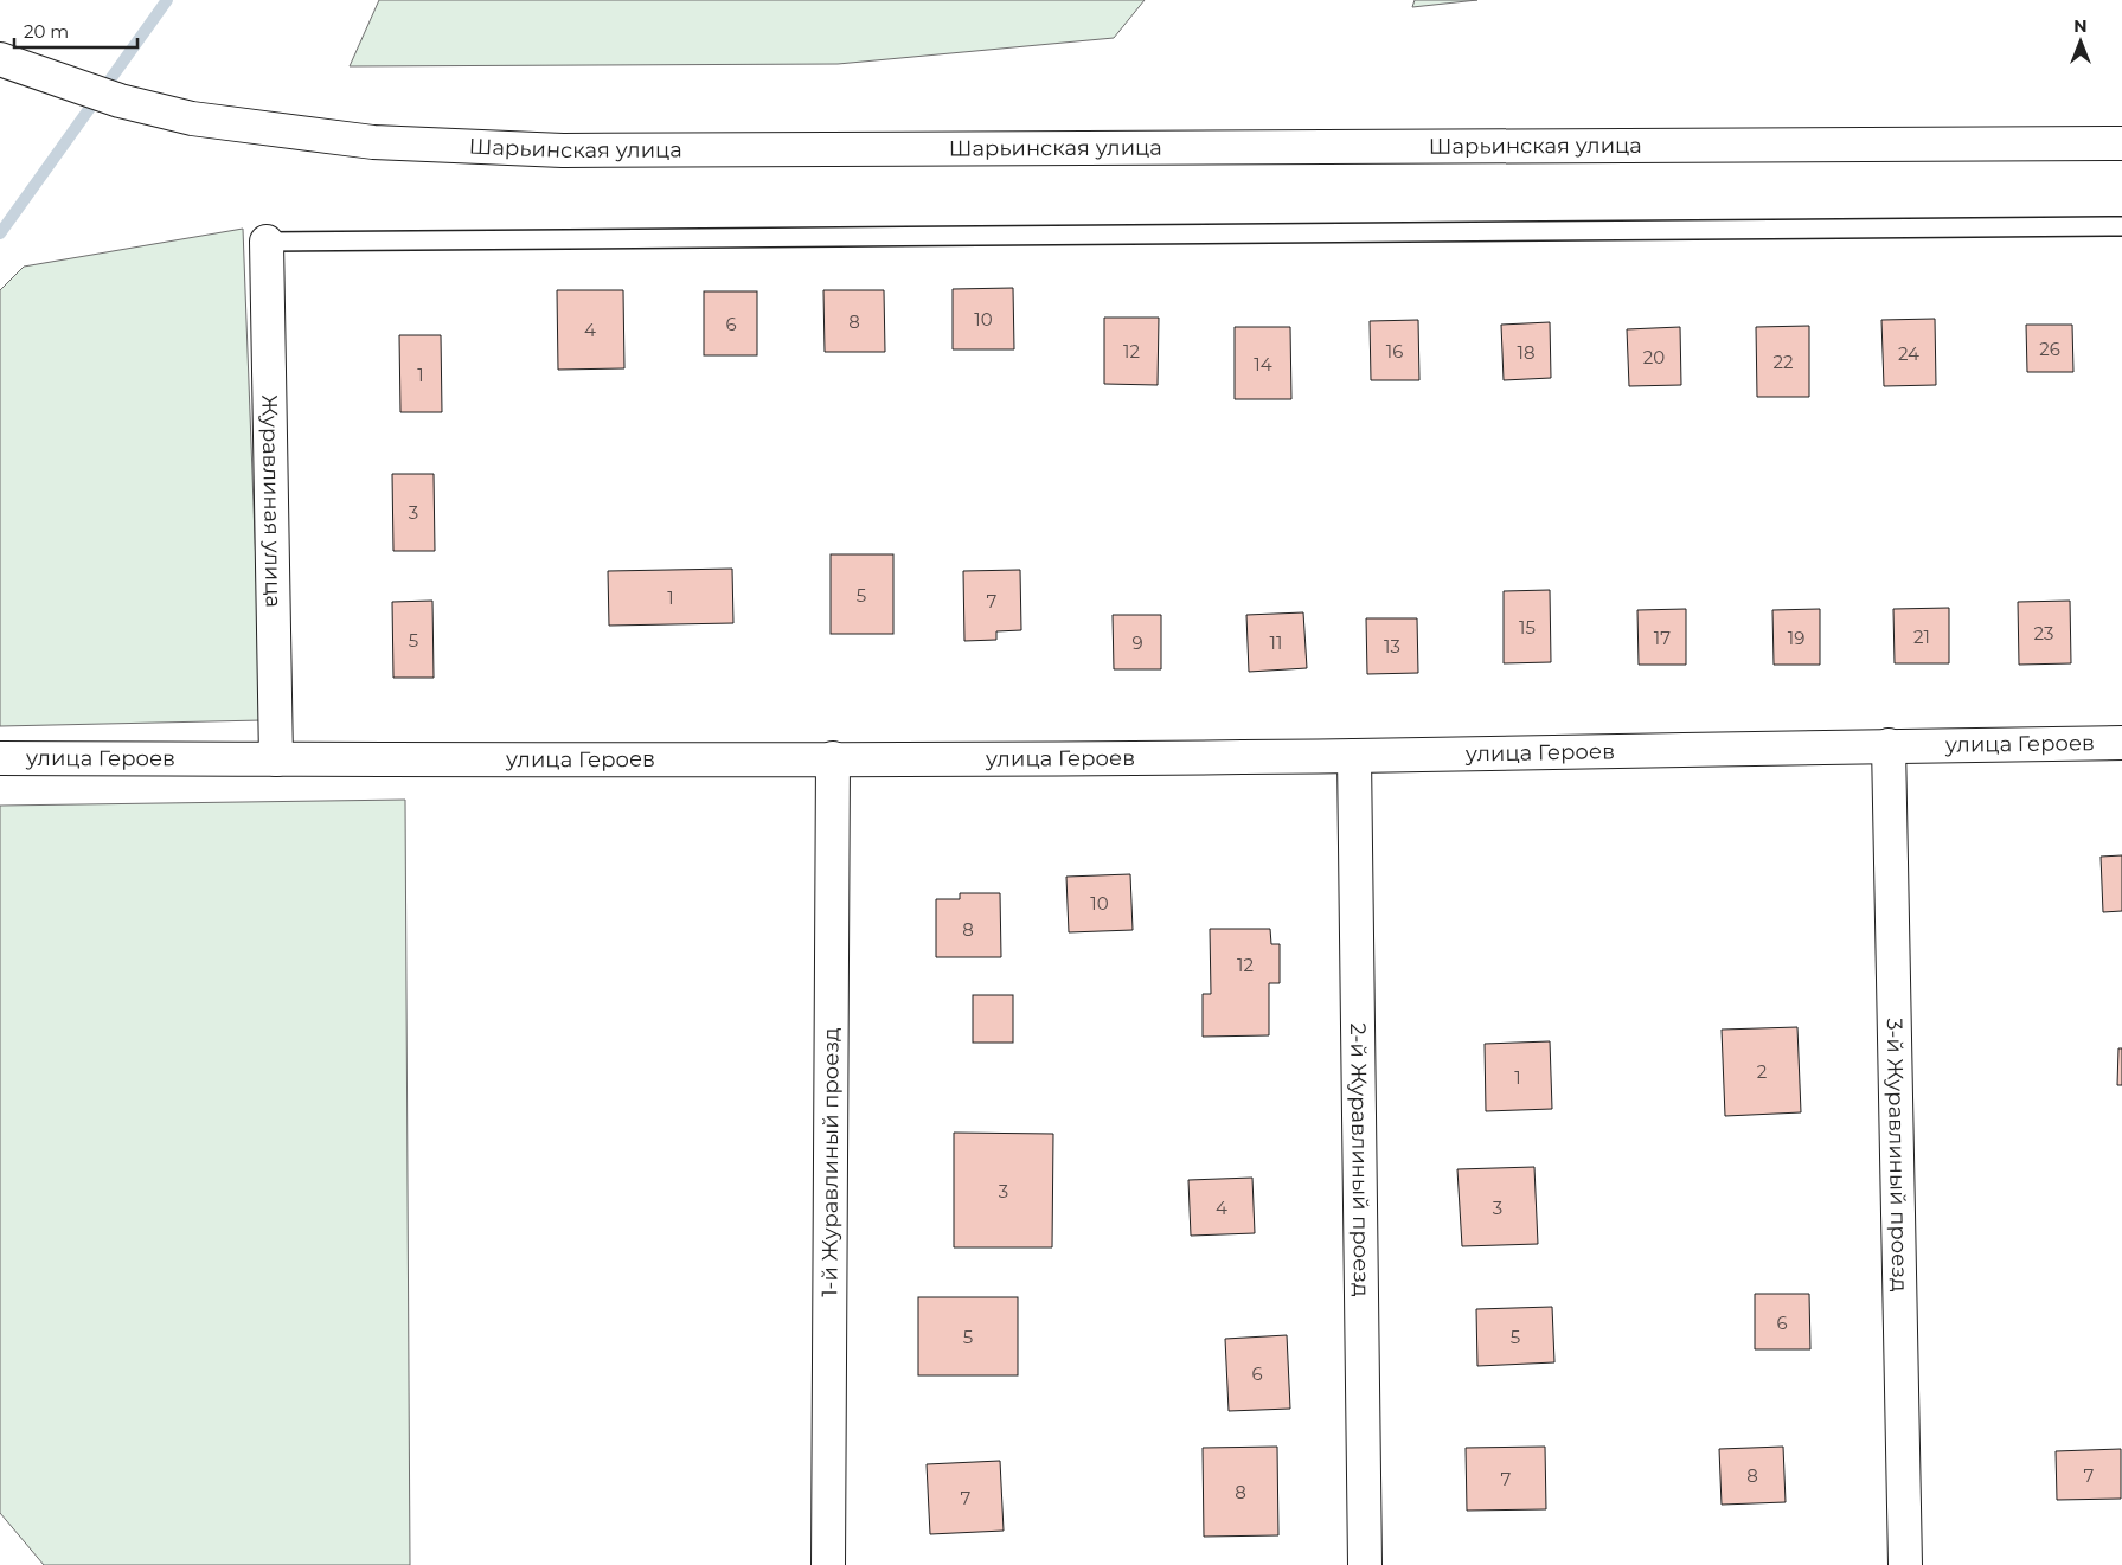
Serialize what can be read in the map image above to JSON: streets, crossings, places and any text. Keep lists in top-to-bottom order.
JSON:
{
  "streets": {
    "street": [
      "Шарьинская улица",
      "Журавлиная улица",
      "улица Героев",
      "3-й Журавлиный проезд",
      "2-й Журавлиный проезд",
      "1-й Журавлиный проезд"
    ]
  },
  "crossings": [
    ["Журавлиная улица", "улица Героев"],
    ["улица Героев", "3-й Журавлиный проезд"],
    ["улица Героев", "2-й Журавлиный проезд"],
    ["улица Героев", "1-й Журавлиный проезд"]
  ],
  "house_numbers": [
    "10",
    "8",
    "6",
    "4",
    "26",
    "12",
    "16",
    "18",
    "24",
    "20",
    "22",
    "14",
    "1",
    "3",
    "5",
    "1",
    "7",
    "15",
    "23",
    "21",
    "17",
    "19",
    "5",
    "9",
    "11",
    "13",
    "10",
    "8",
    "12",
    "2",
    "1",
    "3",
    "4",
    "3",
    "6",
    "5",
    "5",
    "6",
    "8",
    "7",
    "7",
    "8",
    "7"
  ],
  "scale_bar": "20 m",
  "north": "top"
}
